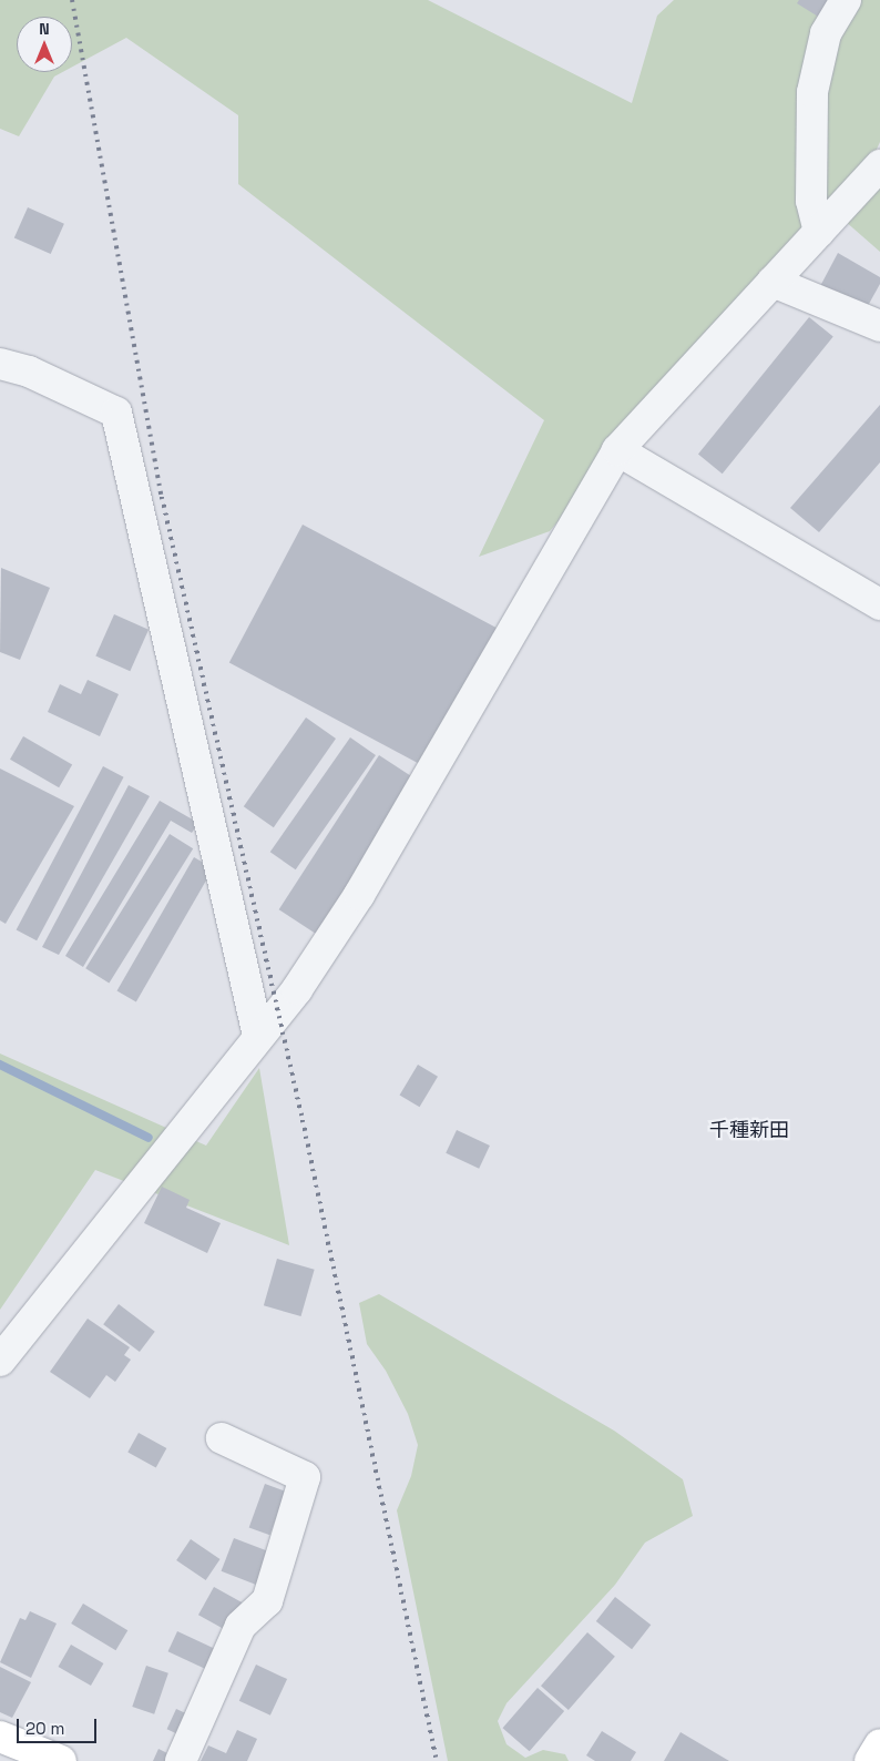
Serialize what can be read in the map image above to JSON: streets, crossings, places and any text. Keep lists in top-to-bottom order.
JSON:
{
  "districts": ["千種新田"],
  "scale_bar": "20 m",
  "north": "top"
}
